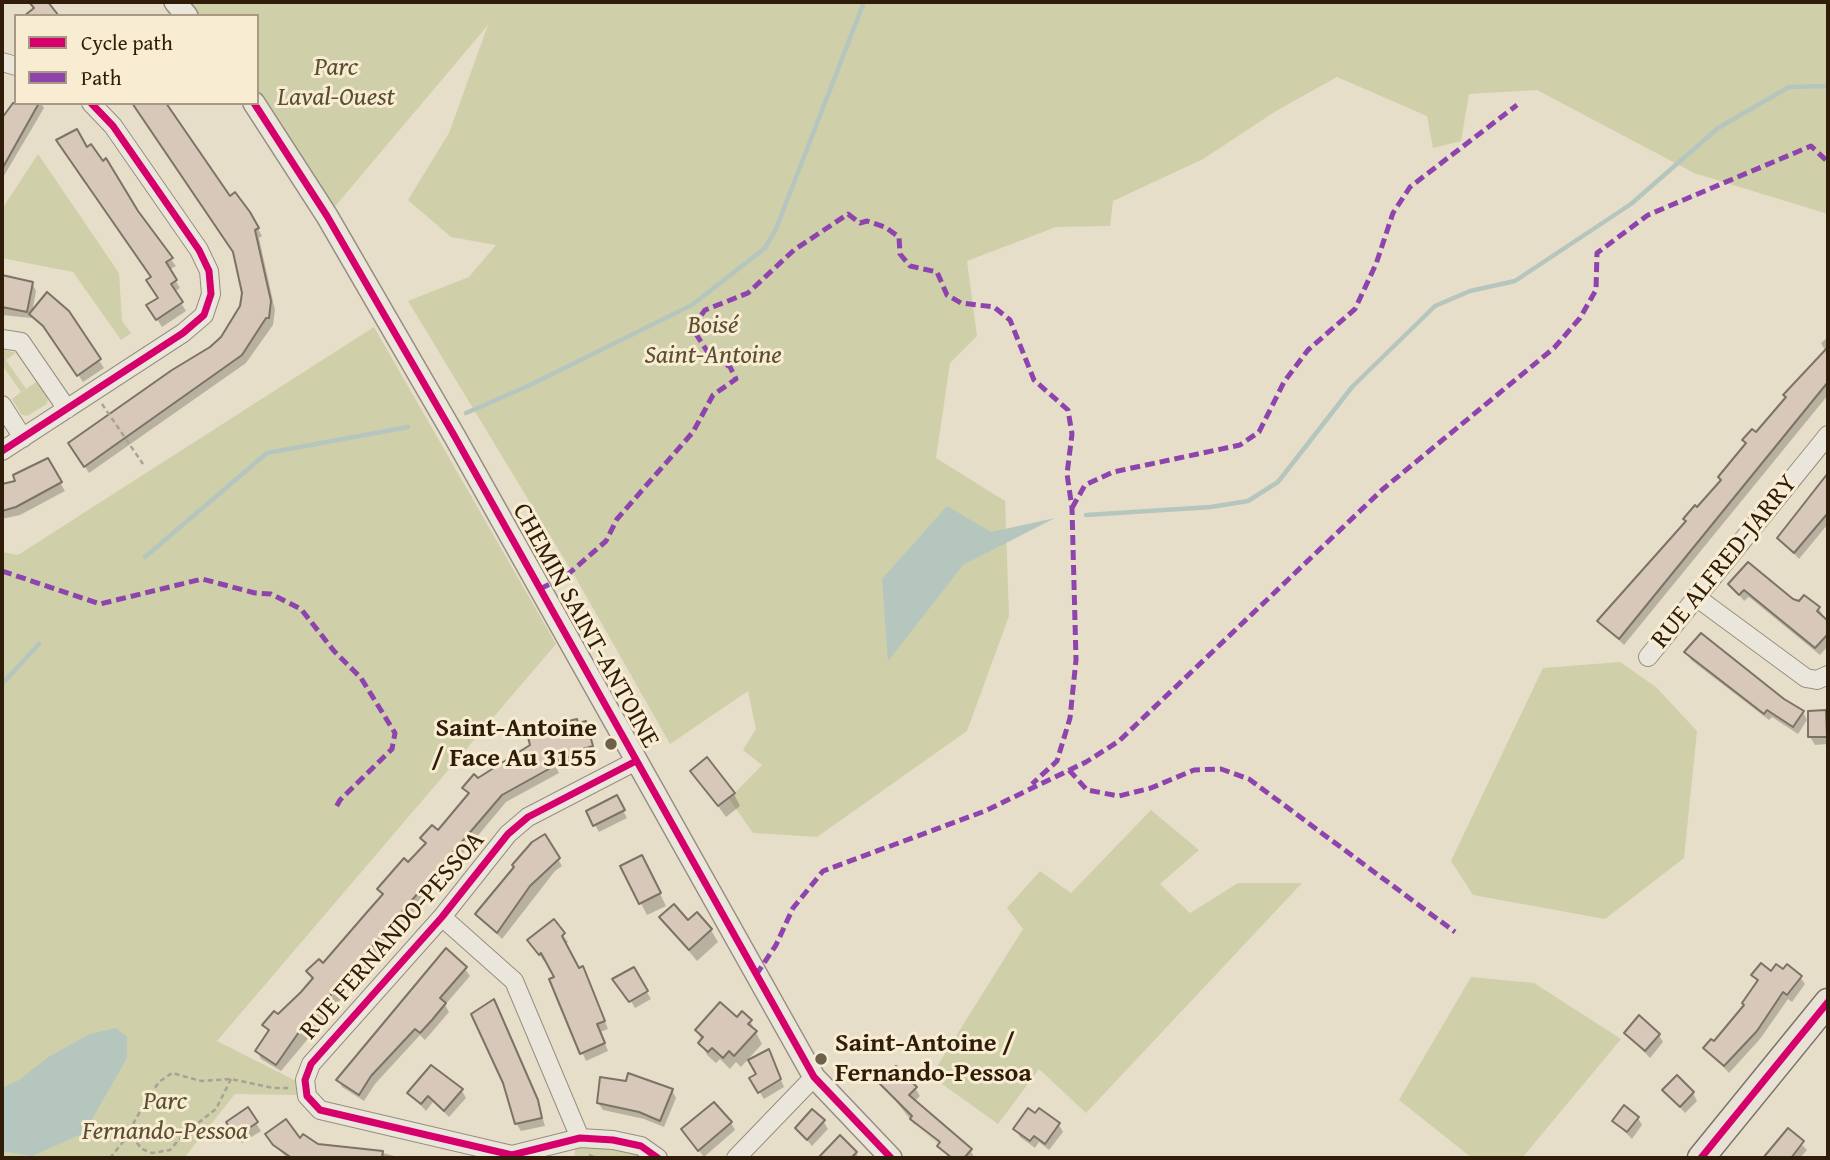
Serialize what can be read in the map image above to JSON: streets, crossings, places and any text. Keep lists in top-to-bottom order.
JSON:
{
  "streets": {
    "street": ["RUE ALFRED-JARRY", "CHEMIN SAINT-ANTOINE", "RUE FERNANDO-PESSOA"]
  },
  "crossings": [
    ["CHEMIN SAINT-ANTOINE", "RUE FERNANDO-PESSOA"]
  ],
  "parks": ["Parc Laval-Ouest", "Boisé Saint-Antoine", "Parc Fernando-Pessoa"],
  "places": ["Saint-Antoine / Face Au 3155", "Saint-Antoine / Fernando-Pessoa"],
  "legend": ["Cycle path", "Path"]
}
